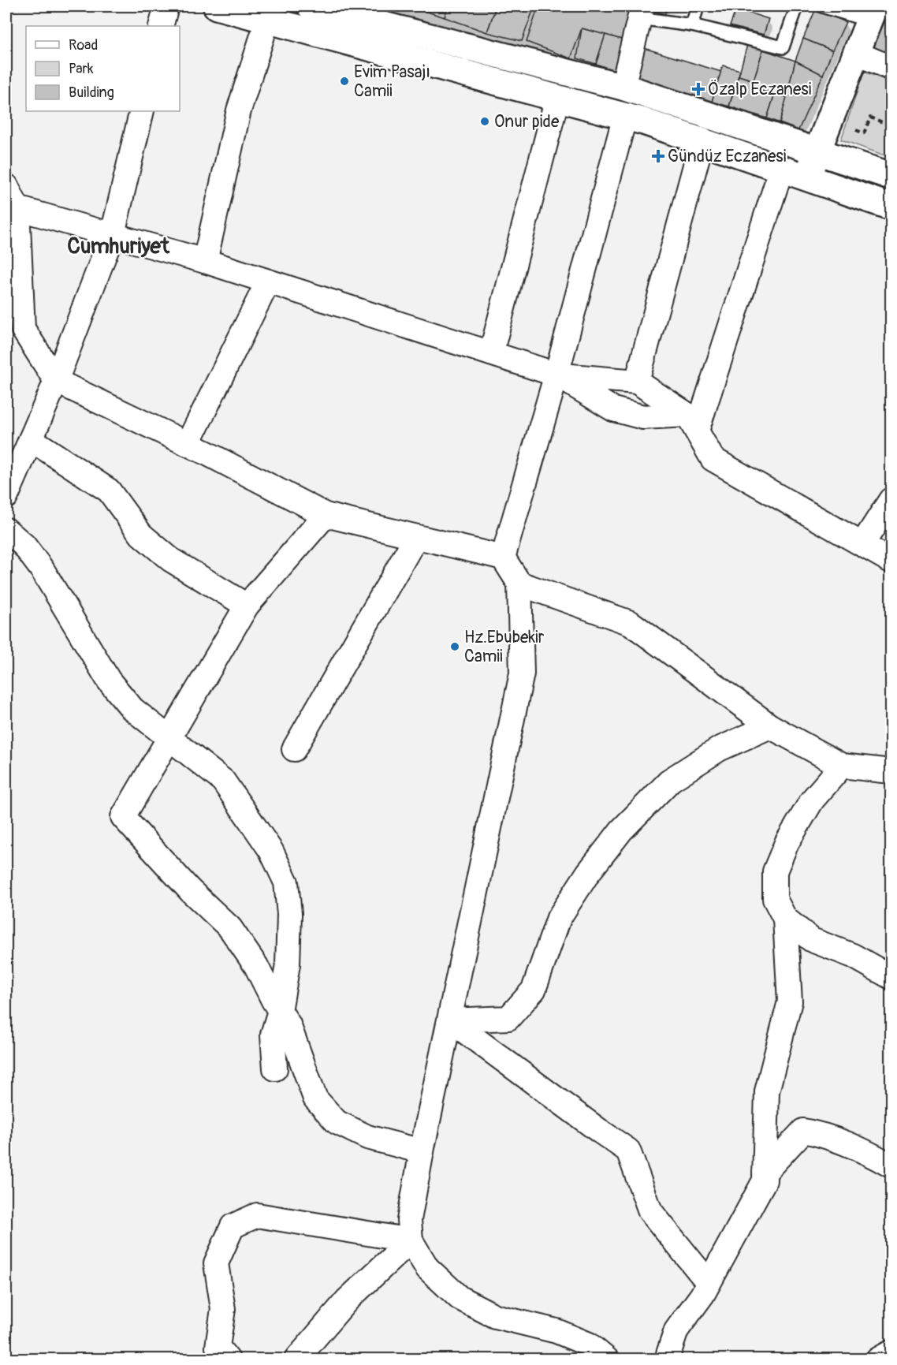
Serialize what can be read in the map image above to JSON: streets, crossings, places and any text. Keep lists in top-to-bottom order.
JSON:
{
  "districts": ["Cumhuriyet"],
  "places": {
    "other": ["Evim Pasajı Camii", "Onur pide", "Hz.Ebubekir Camii"],
    "health": ["Özalp Eczanesi", "Gündüz Eczanesi"]
  },
  "legend": ["Road", "Park", "Building"]
}
